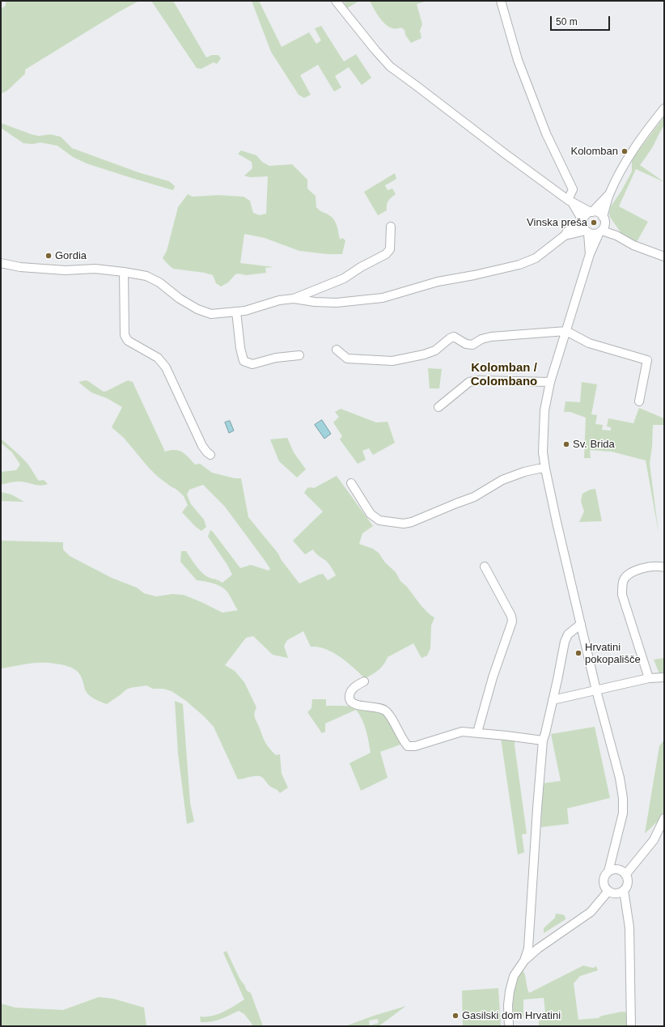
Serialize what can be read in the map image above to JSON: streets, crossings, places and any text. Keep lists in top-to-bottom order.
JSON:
{
  "districts": ["Kolomban / Colombano"],
  "places": [
    "Kolomban",
    "Vinska preša",
    "Gordia",
    "Sv. Brida",
    "Hrvatini pokopališče",
    "Gasilski dom Hrvatini"
  ],
  "scale_bar": "50 m"
}
